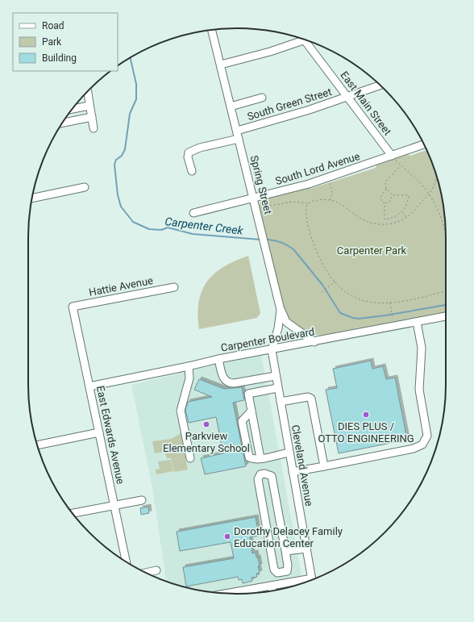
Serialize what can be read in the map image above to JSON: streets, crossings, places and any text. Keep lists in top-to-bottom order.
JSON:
{
  "streets": {
    "street": [
      "East Main Street",
      "South Green Street",
      "South Lord Avenue",
      "Spring Street",
      "Hattie Avenue",
      "Carpenter Boulevard",
      "East Edwards Avenue",
      "Cleveland Avenue"
    ]
  },
  "crossings": [
    ["East Main Street", "South Green Street"],
    ["East Main Street", "South Lord Avenue"],
    ["South Green Street", "Spring Street"],
    ["South Lord Avenue", "Spring Street"],
    ["Spring Street", "Carpenter Boulevard"],
    ["Spring Street", "Cleveland Avenue"],
    ["Hattie Avenue", "East Edwards Avenue"],
    ["Carpenter Boulevard", "East Edwards Avenue"],
    ["Carpenter Boulevard", "Cleveland Avenue"]
  ],
  "water": ["Carpenter Creek"],
  "parks": ["Carpenter Park"],
  "places": ["DIES PLUS / OTTO ENGINEERING", "Parkview Elementary School", "Dorothy Delacey Family Education Center"],
  "legend": ["Road", "Park", "Building"]
}
